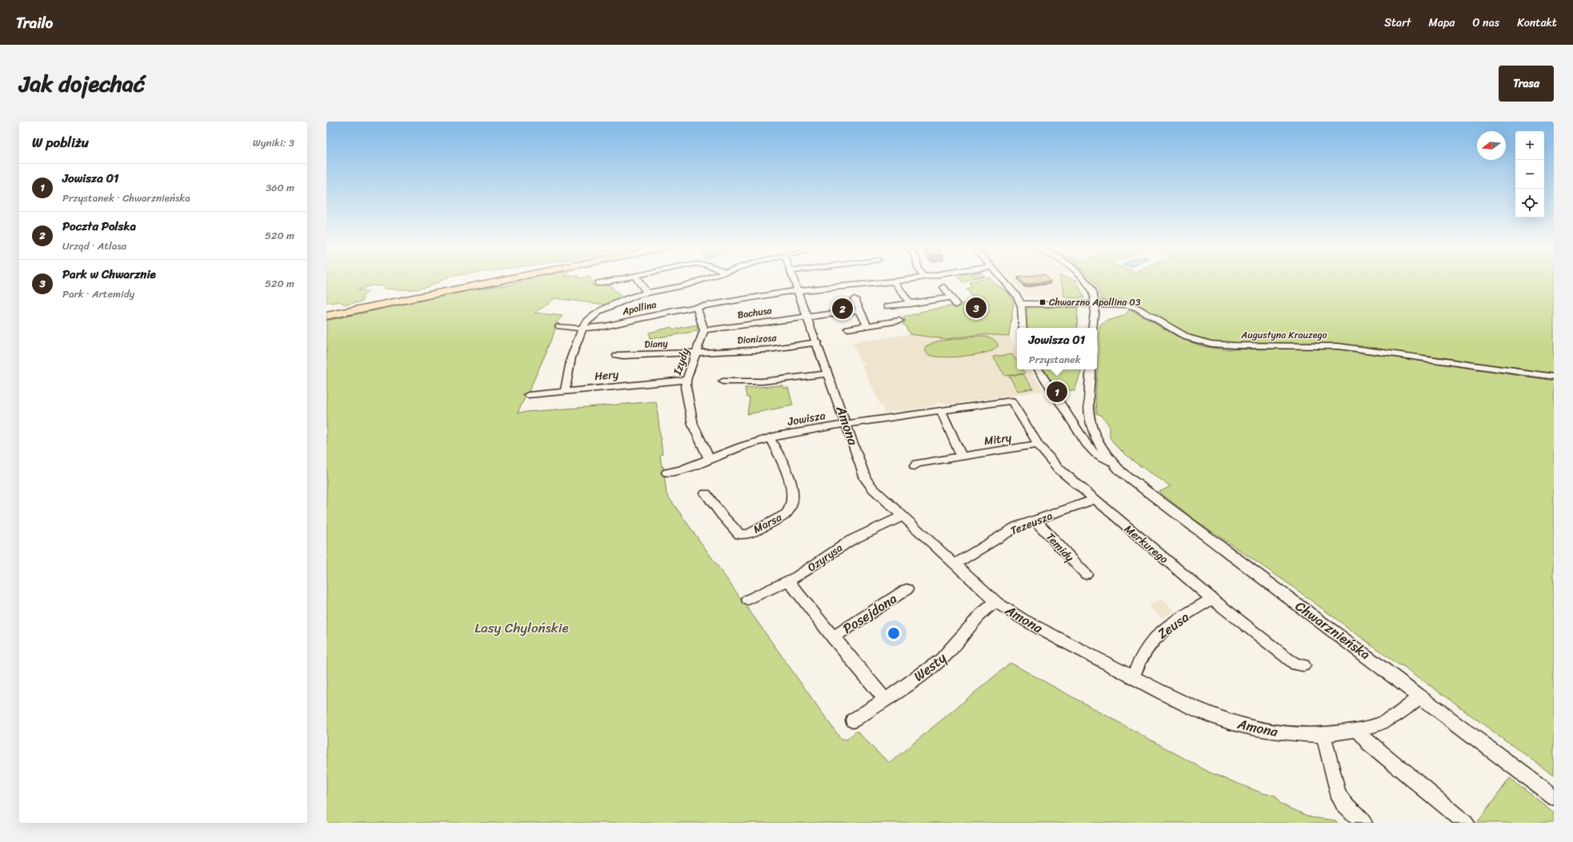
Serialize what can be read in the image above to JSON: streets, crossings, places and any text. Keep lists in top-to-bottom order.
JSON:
{
  "streets": {
    "street": [
      "Apollina",
      "Bachusa",
      "Augustyna Krauzego",
      "Dionizosa",
      "Diany",
      "Izydy",
      "Hery",
      "Jowisza",
      "Amona",
      "Mitry",
      "Marsa",
      "Tezeusza",
      "Merkurego",
      "Temidy",
      "Ozyrysa",
      "Posejdona",
      "Zeusa",
      "Chwarznieńska",
      "Westy"
    ]
  },
  "crossings": [
    ["Apollina", "Amona"],
    ["Bachusa", "Izydy"],
    ["Bachusa", "Amona"],
    ["Dionizosa", "Diany"],
    ["Dionizosa", "Izydy"],
    ["Dionizosa", "Amona"],
    ["Diany", "Izydy"],
    ["Izydy", "Hery"],
    ["Izydy", "Jowisza"],
    ["Jowisza", "Amona"],
    ["Jowisza", "Marsa"],
    ["Jowisza", "Merkurego"],
    ["Amona", "Tezeusza"],
    ["Amona", "Ozyrysa"],
    ["Amona", "Zeusa"],
    ["Amona", "Chwarznieńska"],
    ["Amona", "Westy"],
    ["Mitry", "Merkurego"],
    ["Tezeusza", "Merkurego"],
    ["Tezeusza", "Temidy"],
    ["Merkurego", "Zeusa"],
    ["Ozyrysa", "Posejdona"],
    ["Posejdona", "Westy"]
  ],
  "parks": ["Lasy Chylońskie"],
  "places": {
    "transit": ["Chwarzno Apollina 03"]
  },
  "north": "left",
  "page": {
    "header": "Trailo",
    "nav": [
      "Start",
      "Mapa",
      "O nas",
      "Kontakt"
    ],
    "title": "Jak dojechać",
    "buttons": "Trasa",
    "heading": ["W pobliżu", "Wyniki: 3"],
    "map_buttons": ["+", "−"],
    "list": [
      {
        "mark": "1",
        "name": "Jowisza 01",
        "note": "Przystanek · Chwarznieńska",
        "value": "360 m"
      },
      {
        "mark": "2",
        "name": "Poczta Polska",
        "note": "Urząd · Atlasa",
        "value": "520 m"
      },
      {
        "mark": "3",
        "name": "Park w Chwarznie",
        "note": "Park · Artemidy",
        "value": "520 m"
      }
    ],
    "pins": ["3", "2", "1"],
    "popup": ["Jowisza 01", "Przystanek"]
  }
}
